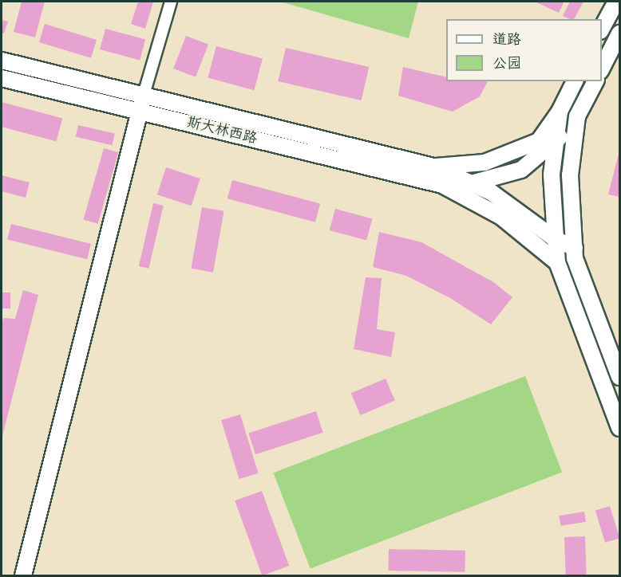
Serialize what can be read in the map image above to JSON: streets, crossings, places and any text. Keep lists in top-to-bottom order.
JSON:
{
  "streets": {
    "main road": ["斯大林西路"]
  },
  "legend": ["道路", "公园"]
}
